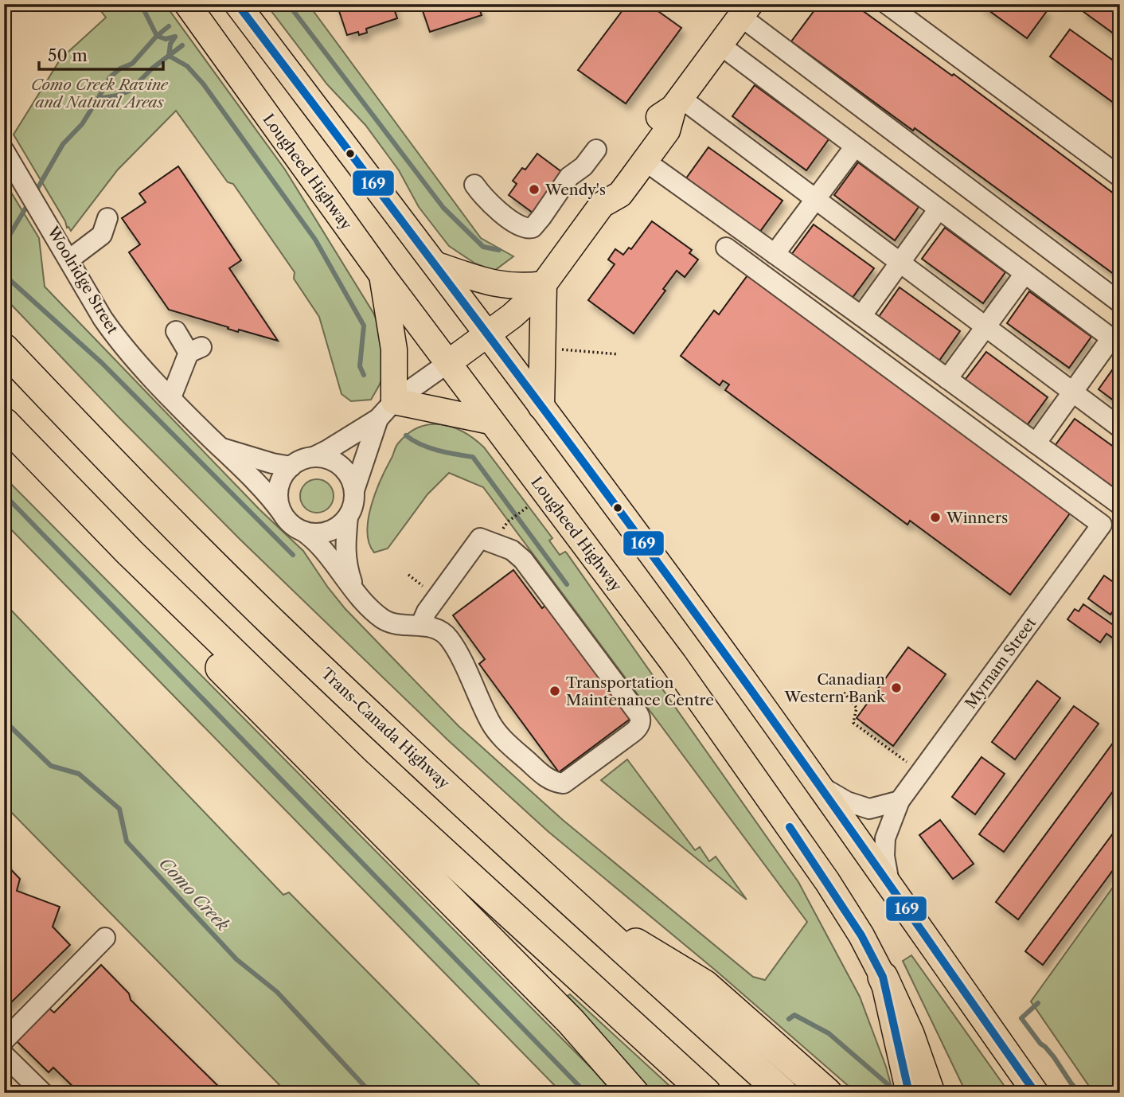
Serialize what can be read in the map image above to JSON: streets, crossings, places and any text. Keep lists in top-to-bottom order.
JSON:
{
  "streets": {
    "highway": ["Trans-Canada Highway"],
    "main road": ["Lougheed Highway"],
    "street": ["Woolridge Street", "Myrnam Street"]
  },
  "water": ["Como Creek"],
  "parks": ["Como Creek Ravine and Natural Areas"],
  "places": [
    "Wendy's",
    "Winners",
    "Canadian Western Bank",
    "Transportation Maintenance Centre"
  ],
  "lines": ["transit line 169"],
  "scale_bar": "50 m"
}
